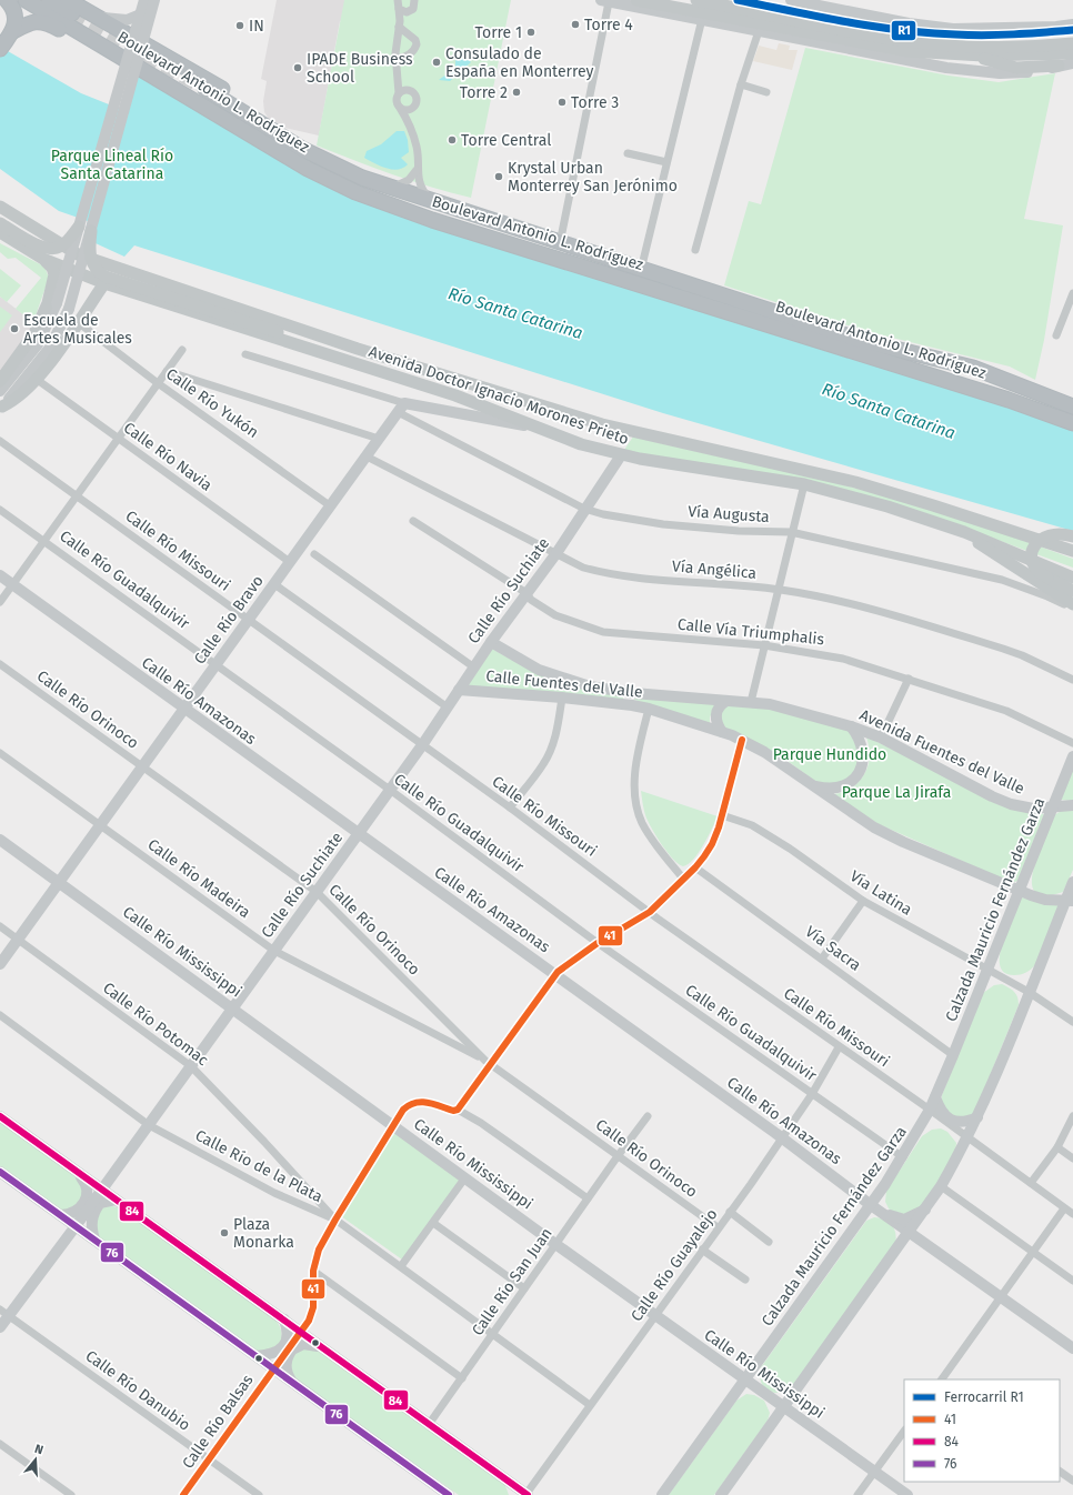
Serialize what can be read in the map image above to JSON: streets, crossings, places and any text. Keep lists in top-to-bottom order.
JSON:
{
  "streets": {
    "highway": ["Boulevard Antonio L. Rodríguez"],
    "main road": ["Avenida Doctor Ignacio Morones Prieto"],
    "street": [
      "Calle Río Yukón",
      "Calle Río Navia",
      "Vía Augusta",
      "Calle Río Missouri",
      "Vía Angélica",
      "Calle Río Guadalquivir",
      "Calle Río Suchiate",
      "Calle Río Bravo",
      "Calle Vía Triumphalis",
      "Calle Fuentes del Valle",
      "Calle Río Amazonas",
      "Calle Río Orinoco",
      "Avenida Fuentes del Valle",
      "Calle Río Madeira",
      "Vía Latina",
      "Calzada Mauricio Fernández Garza",
      "Vía Sacra",
      "Calle Río Mississippi",
      "Calle Río Potomac",
      "Calle Río de la Plata",
      "Calle Río Guayalejo",
      "Calle Río San Juan",
      "Calle Río Danubio",
      "Calle Río Balsas"
    ]
  },
  "crossings": [
    ["Avenida Doctor Ignacio Morones Prieto", "Calle Río Suchiate"],
    ["Calle Río Yukón", "Calle Río Bravo"],
    ["Calle Río Navia", "Calle Río Bravo"],
    ["Vía Augusta", "Calle Río Suchiate"],
    ["Vía Augusta", "Calle Río Bravo"],
    ["Calle Río Missouri", "Calle Río Suchiate"],
    ["Calle Río Missouri", "Calle Río Bravo"],
    ["Calle Río Missouri", "Calzada Mauricio Fernández Garza"],
    ["Calle Río Missouri", "Calle Río Guayalejo"],
    ["Vía Angélica", "Calle Río Suchiate"],
    ["Vía Angélica", "Calle Río Bravo"],
    ["Calle Río Guadalquivir", "Calle Río Suchiate"],
    ["Calle Río Guadalquivir", "Calle Río Bravo"],
    ["Calle Río Guadalquivir", "Calzada Mauricio Fernández Garza"],
    ["Calle Río Guadalquivir", "Calle Río Guayalejo"],
    ["Calle Río Suchiate", "Calle Vía Triumphalis"],
    ["Calle Río Suchiate", "Calle Fuentes del Valle"],
    ["Calle Río Suchiate", "Calle Río Amazonas"],
    ["Calle Río Suchiate", "Calle Río Orinoco"],
    ["Calle Río Suchiate", "Avenida Fuentes del Valle"],
    ["Calle Río Suchiate", "Calle Río Madeira"],
    ["Calle Río Suchiate", "Calle Río Mississippi"],
    ["Calle Río Suchiate", "Calle Río Potomac"],
    ["Calle Río Suchiate", "Calle Río de la Plata"],
    ["Calle Río Suchiate", "Calle Río Danubio"],
    ["Calle Río Bravo", "Calle Río Amazonas"],
    ["Calle Río Bravo", "Calle Río Orinoco"],
    ["Calle Río Bravo", "Calle Río Madeira"],
    ["Calle Río Bravo", "Calle Río Mississippi"],
    ["Calle Río Bravo", "Calle Río Potomac"],
    ["Calle Fuentes del Valle", "Calzada Mauricio Fernández Garza"],
    ["Calle Río Amazonas", "Calzada Mauricio Fernández Garza"],
    ["Calle Río Amazonas", "Calle Río Guayalejo"],
    ["Calle Río Orinoco", "Calle Río Madeira"],
    ["Calle Río Orinoco", "Calle Río Guayalejo"],
    ["Calle Río Orinoco", "Calle Río San Juan"],
    ["Avenida Fuentes del Valle", "Calzada Mauricio Fernández Garza"],
    ["Vía Latina", "Calzada Mauricio Fernández Garza"],
    ["Calzada Mauricio Fernández Garza", "Vía Sacra"],
    ["Calzada Mauricio Fernández Garza", "Calle Río Mississippi"],
    ["Calle Río Mississippi", "Calle Río Guayalejo"],
    ["Calle Río Mississippi", "Calle Río San Juan"],
    ["Calle Río Mississippi", "Calle Río Balsas"],
    ["Calle Río Potomac", "Calle Río de la Plata"],
    ["Calle Río Potomac", "Calle Río Balsas"],
    ["Calle Río de la Plata", "Calle Río Guayalejo"],
    ["Calle Río de la Plata", "Calle Río San Juan"],
    ["Calle Río de la Plata", "Calle Río Balsas"],
    ["Calle Río San Juan", "Calle Río Balsas"],
    ["Calle Río Danubio", "Calle Río Balsas"]
  ],
  "water": ["Río Santa Catarina"],
  "parks": ["Parque Lineal Río Santa Catarina", "Parque Hundido", "Parque La Jirafa"],
  "places": [
    "Torre 4",
    "IN",
    "Torre 1",
    "Consulado de España en Monterrey",
    "IPADE Business School",
    "Torre 2",
    "Torre 3",
    "Torre Central",
    "Krystal Urban Monterrey San Jerónimo",
    "Escuela de Artes Musicales",
    "Plaza Monarka"
  ],
  "lines": [
    "rail line R1",
    "transit line 41",
    "transit line 84",
    "transit line 76"
  ],
  "legend": [
    "Ferrocarril R1",
    "41",
    "84",
    "76"
  ],
  "north": "top"
}
